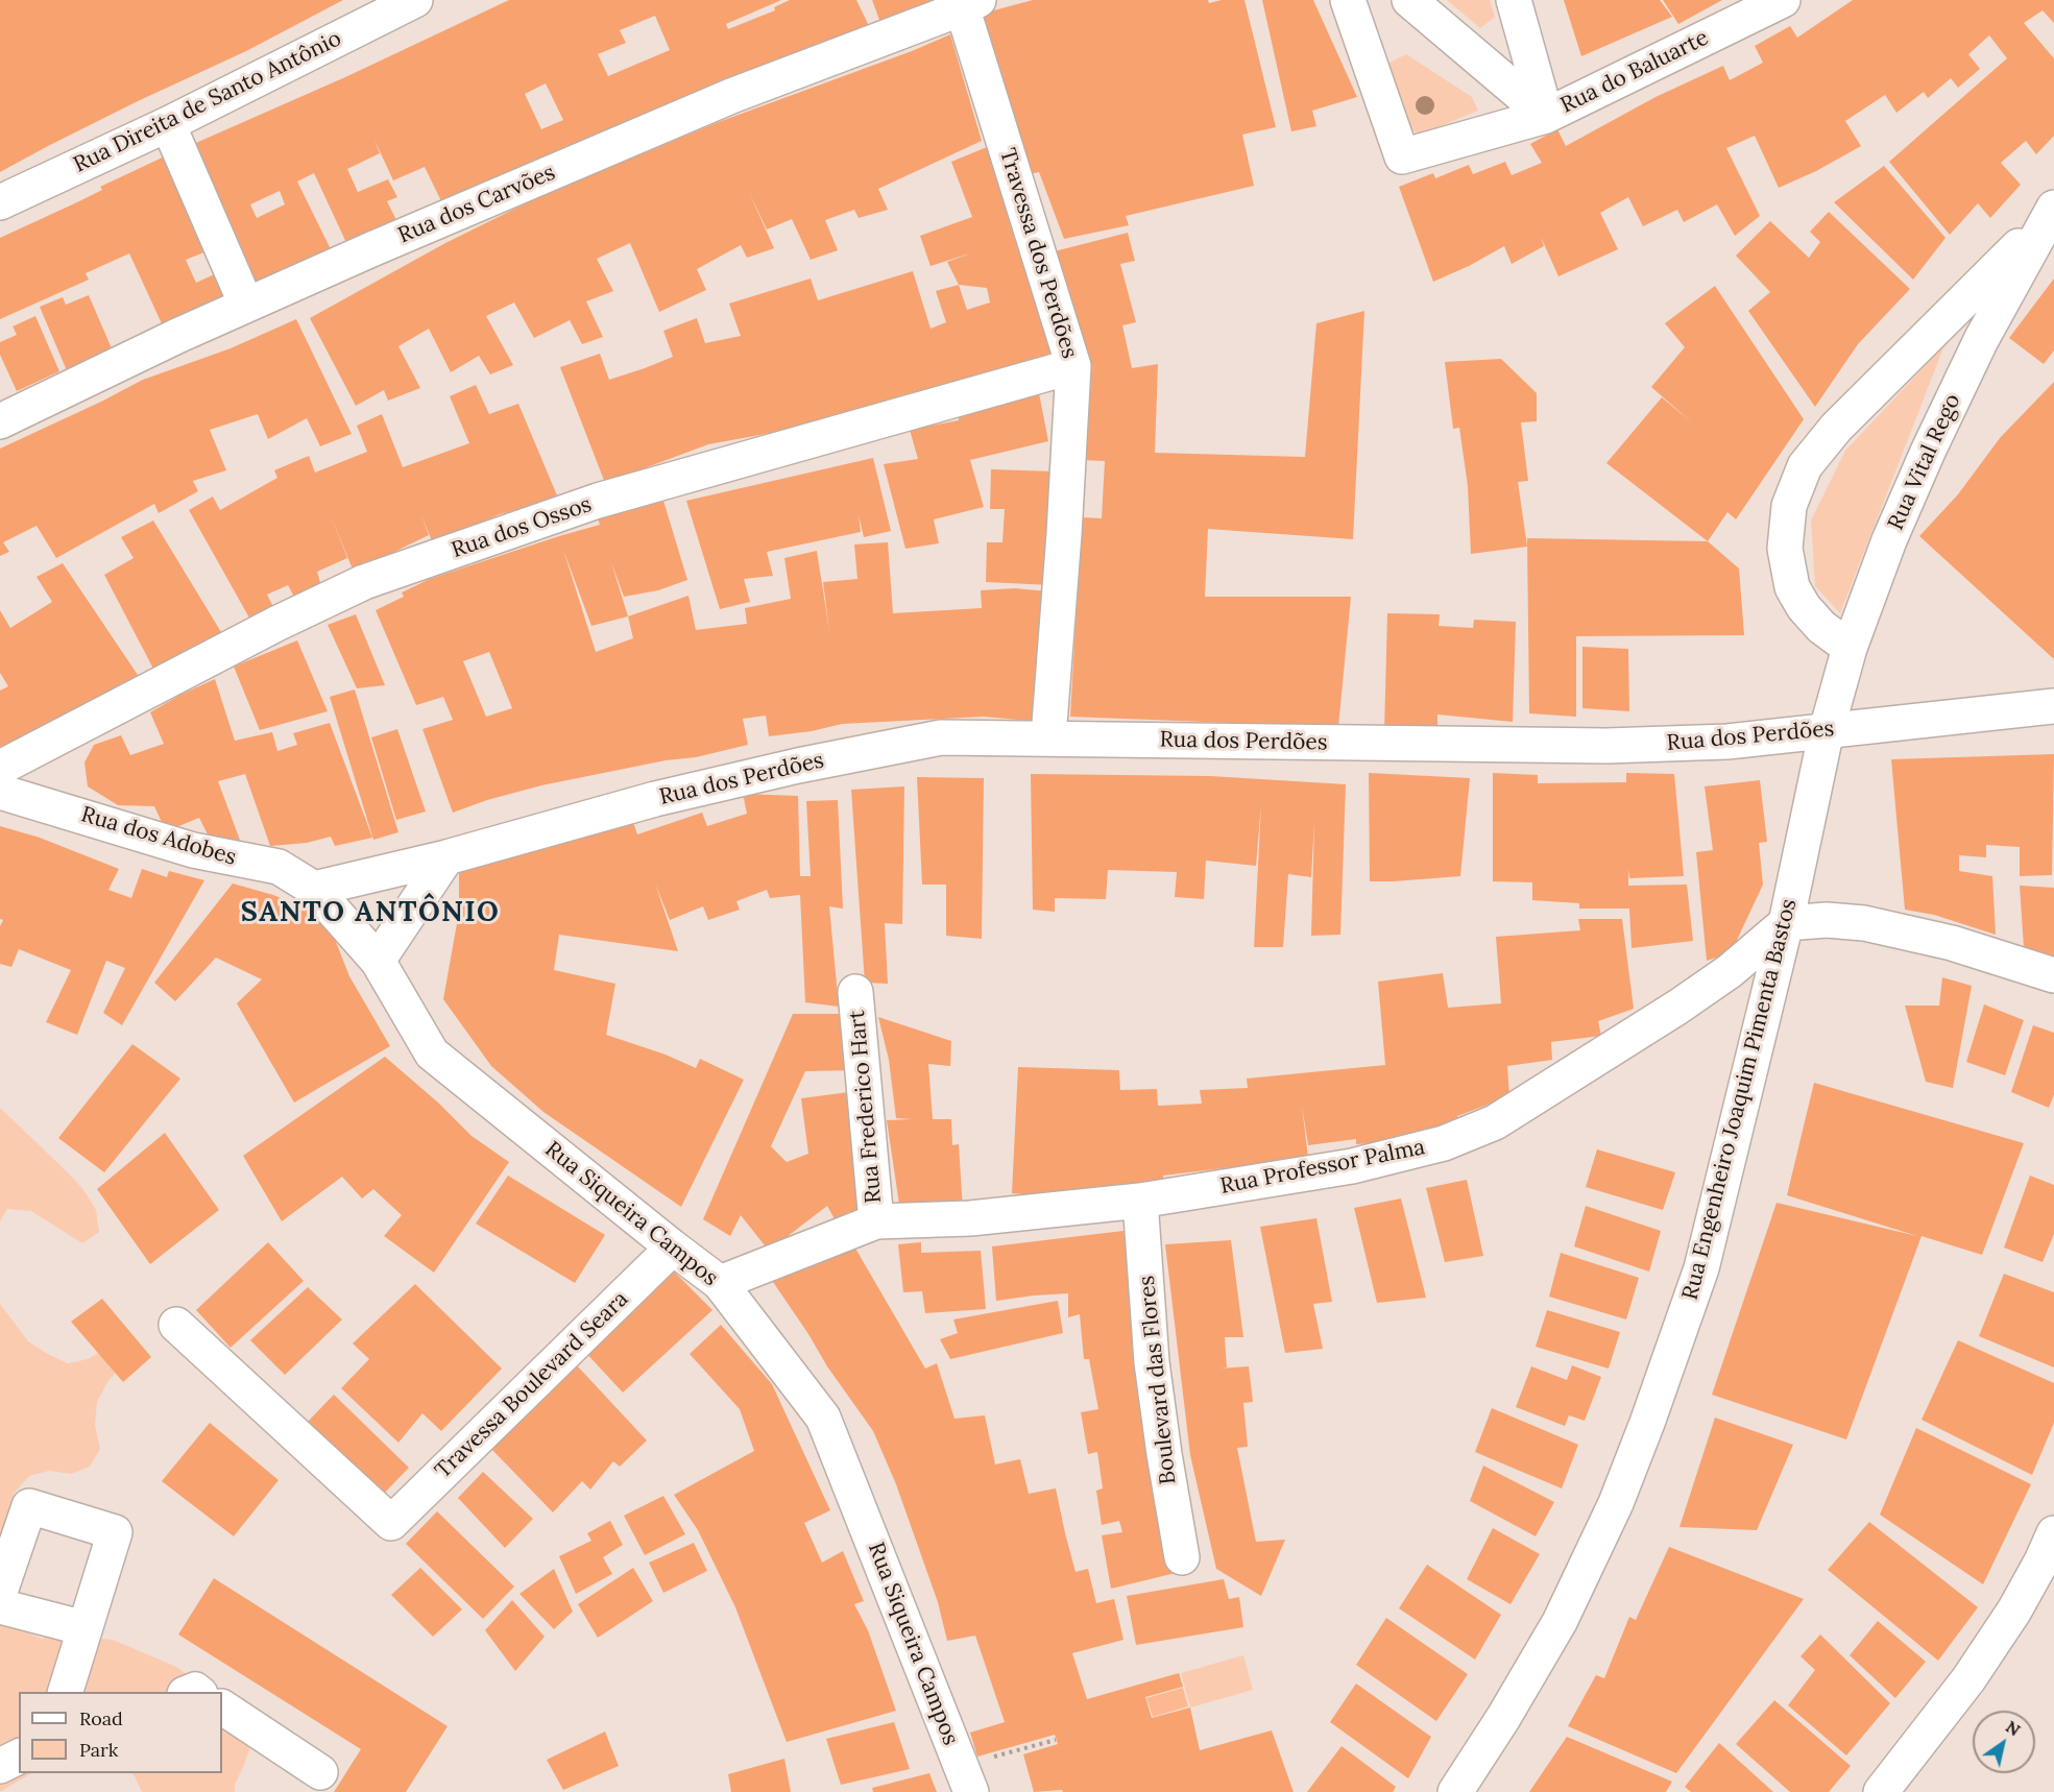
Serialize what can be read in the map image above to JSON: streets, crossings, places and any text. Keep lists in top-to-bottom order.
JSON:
{
  "streets": {
    "street": [
      "Rua do Baluarte",
      "Rua Direita de Santo Antônio",
      "Rua dos Carvões",
      "Travessa dos Perdões",
      "Rua Vital Rego",
      "Rua dos Ossos",
      "Rua dos Perdões",
      "Rua dos Adobes",
      "Rua Engenheiro Joaquim Pimenta Bastos",
      "Rua Frederico Hart",
      "Rua Professor Palma",
      "Rua Siqueira Campos",
      "Boulevard das Flores",
      "Travessa Boulevard Seara"
    ]
  },
  "crossings": [
    ["Rua dos Carvões", "Travessa dos Perdões"],
    ["Travessa dos Perdões", "Rua dos Ossos"],
    ["Travessa dos Perdões", "Rua dos Perdões"],
    ["Rua Vital Rego", "Rua dos Perdões"],
    ["Rua Vital Rego", "Rua Engenheiro Joaquim Pimenta Bastos"],
    ["Rua dos Perdões", "Rua dos Adobes"],
    ["Rua dos Perdões", "Rua Engenheiro Joaquim Pimenta Bastos"],
    ["Rua dos Perdões", "Rua Siqueira Campos"],
    ["Rua dos Adobes", "Rua Siqueira Campos"],
    ["Rua Engenheiro Joaquim Pimenta Bastos", "Rua Professor Palma"],
    ["Rua Frederico Hart", "Rua Professor Palma"],
    ["Rua Professor Palma", "Rua Siqueira Campos"],
    ["Rua Professor Palma", "Boulevard das Flores"],
    ["Rua Siqueira Campos", "Travessa Boulevard Seara"]
  ],
  "districts": ["SANTO ANTÔNIO"],
  "legend": ["Road", "Park"],
  "north": "top right"
}
